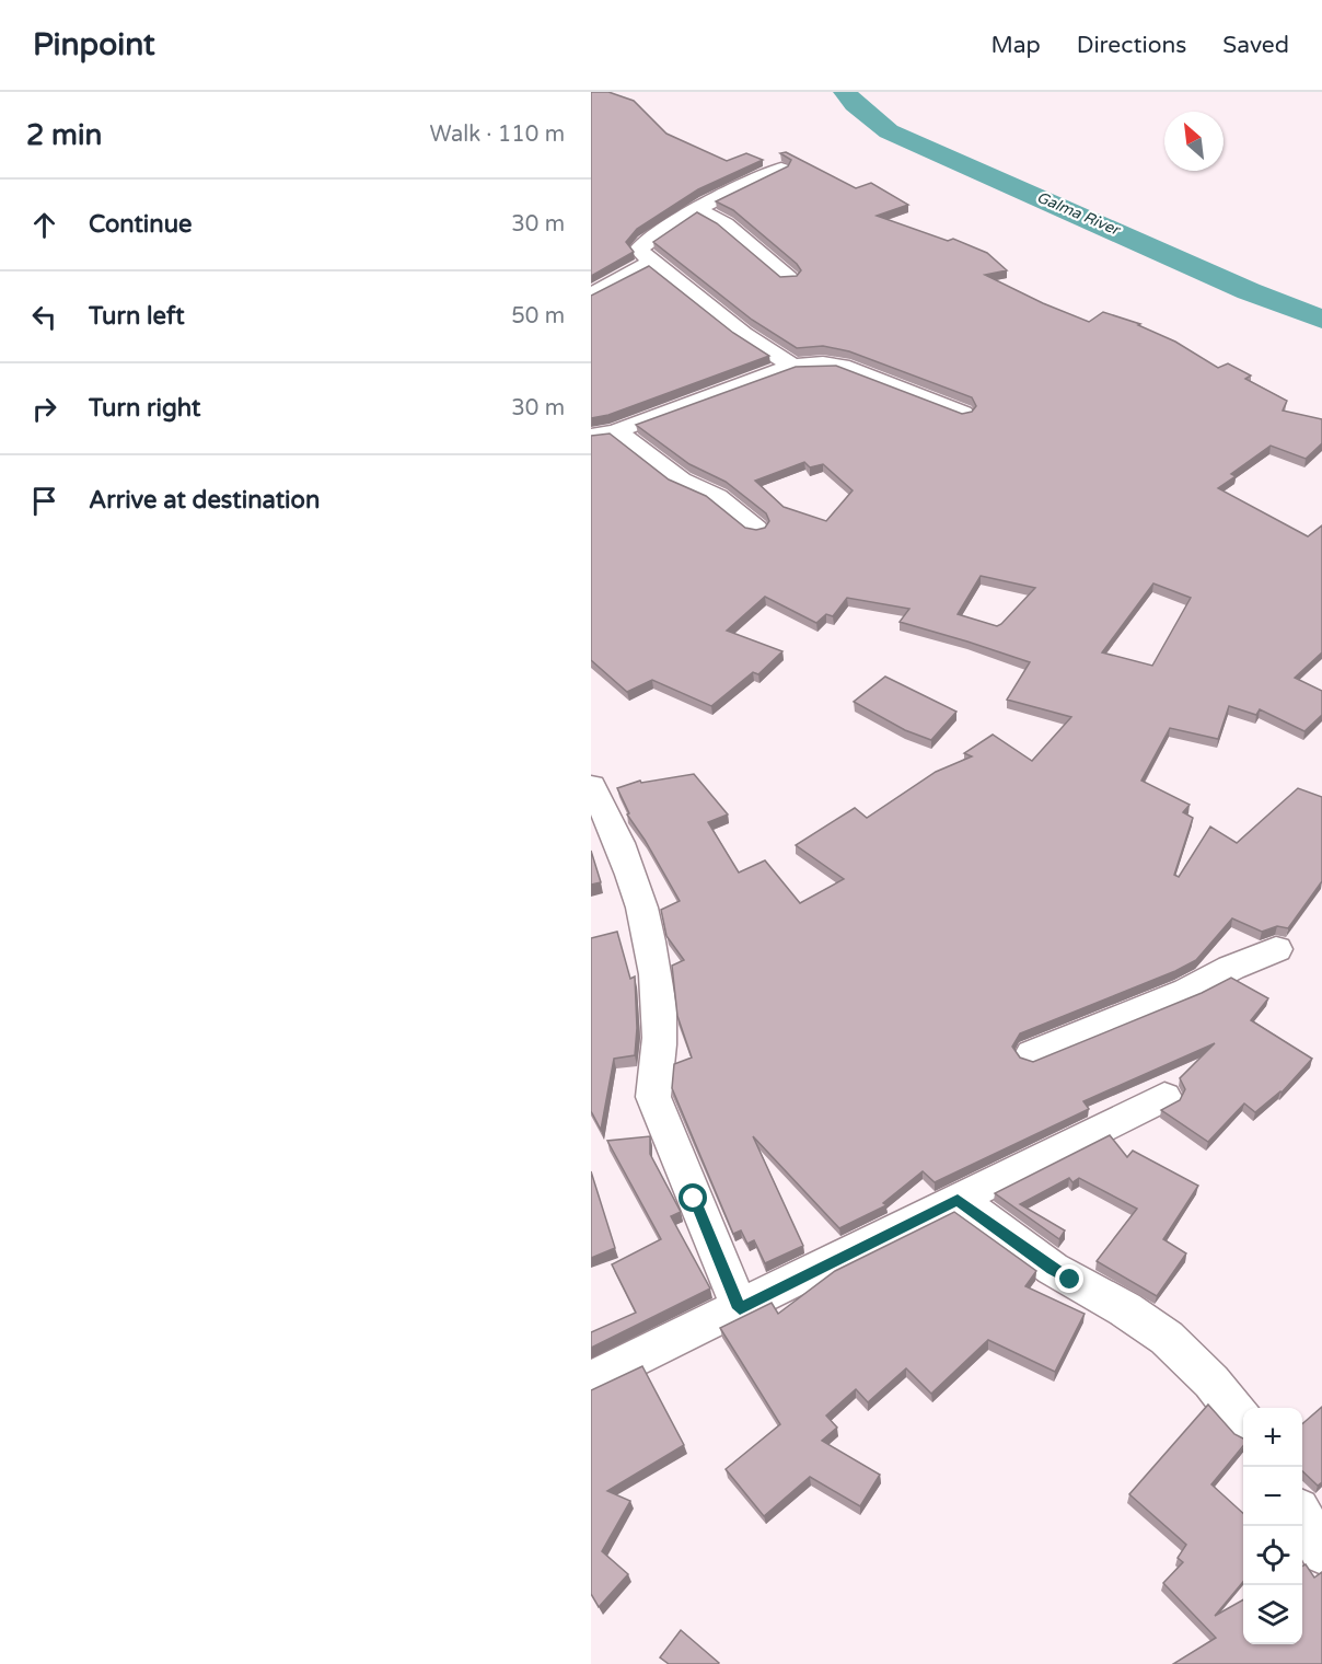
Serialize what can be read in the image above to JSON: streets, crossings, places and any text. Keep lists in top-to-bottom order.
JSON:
{
  "water": ["Galma River"],
  "north": "top left",
  "page": {
    "header": "Pinpoint",
    "nav": ["Map", "Directions", "Saved"],
    "heading": ["2 min", "Walk · 110 m"],
    "list": [
      ["Continue", "30 m"],
      ["Turn left", "50 m"],
      ["Turn right", "30 m"],
      "Arrive at destination"
    ],
    "map_buttons": ["+", "−"]
  }
}
